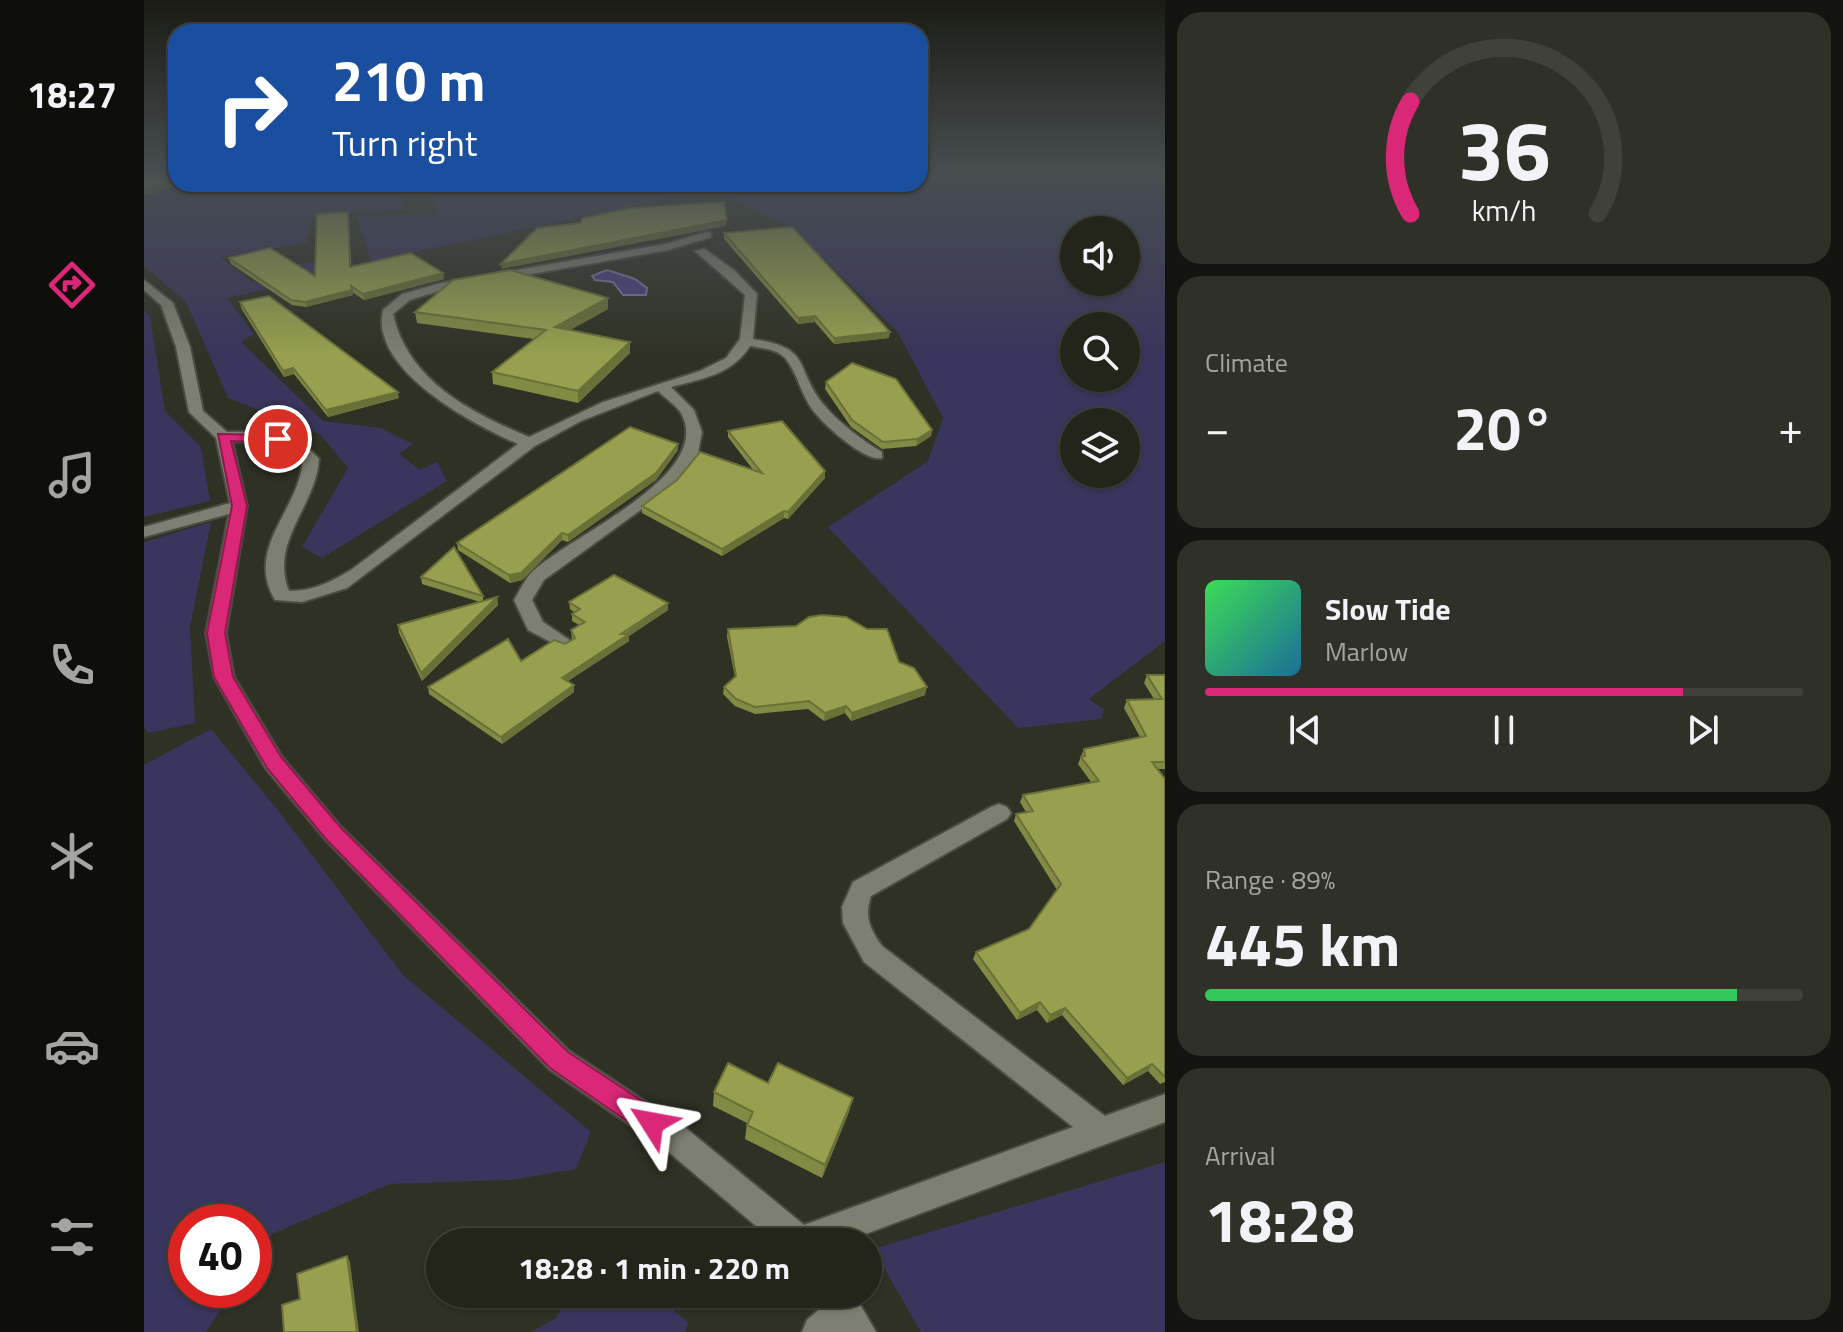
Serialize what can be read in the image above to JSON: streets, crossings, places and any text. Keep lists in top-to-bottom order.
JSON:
{
  "page": {
    "tabs": "18:27",
    "turn": ["210 m", "Turn right"],
    "tile": [
      "Climate",
      ["Range · 89%", "445 km"],
      ["Arrival", "18:28"]
    ],
    "heat": ["−", "20°", "+"],
    "song": ["Slow Tide", "Marlow"],
    "limit": "40",
    "trip": "18:28 · 1 min · 220 m",
    "gauge": ["36", "km/h"]
  }
}
